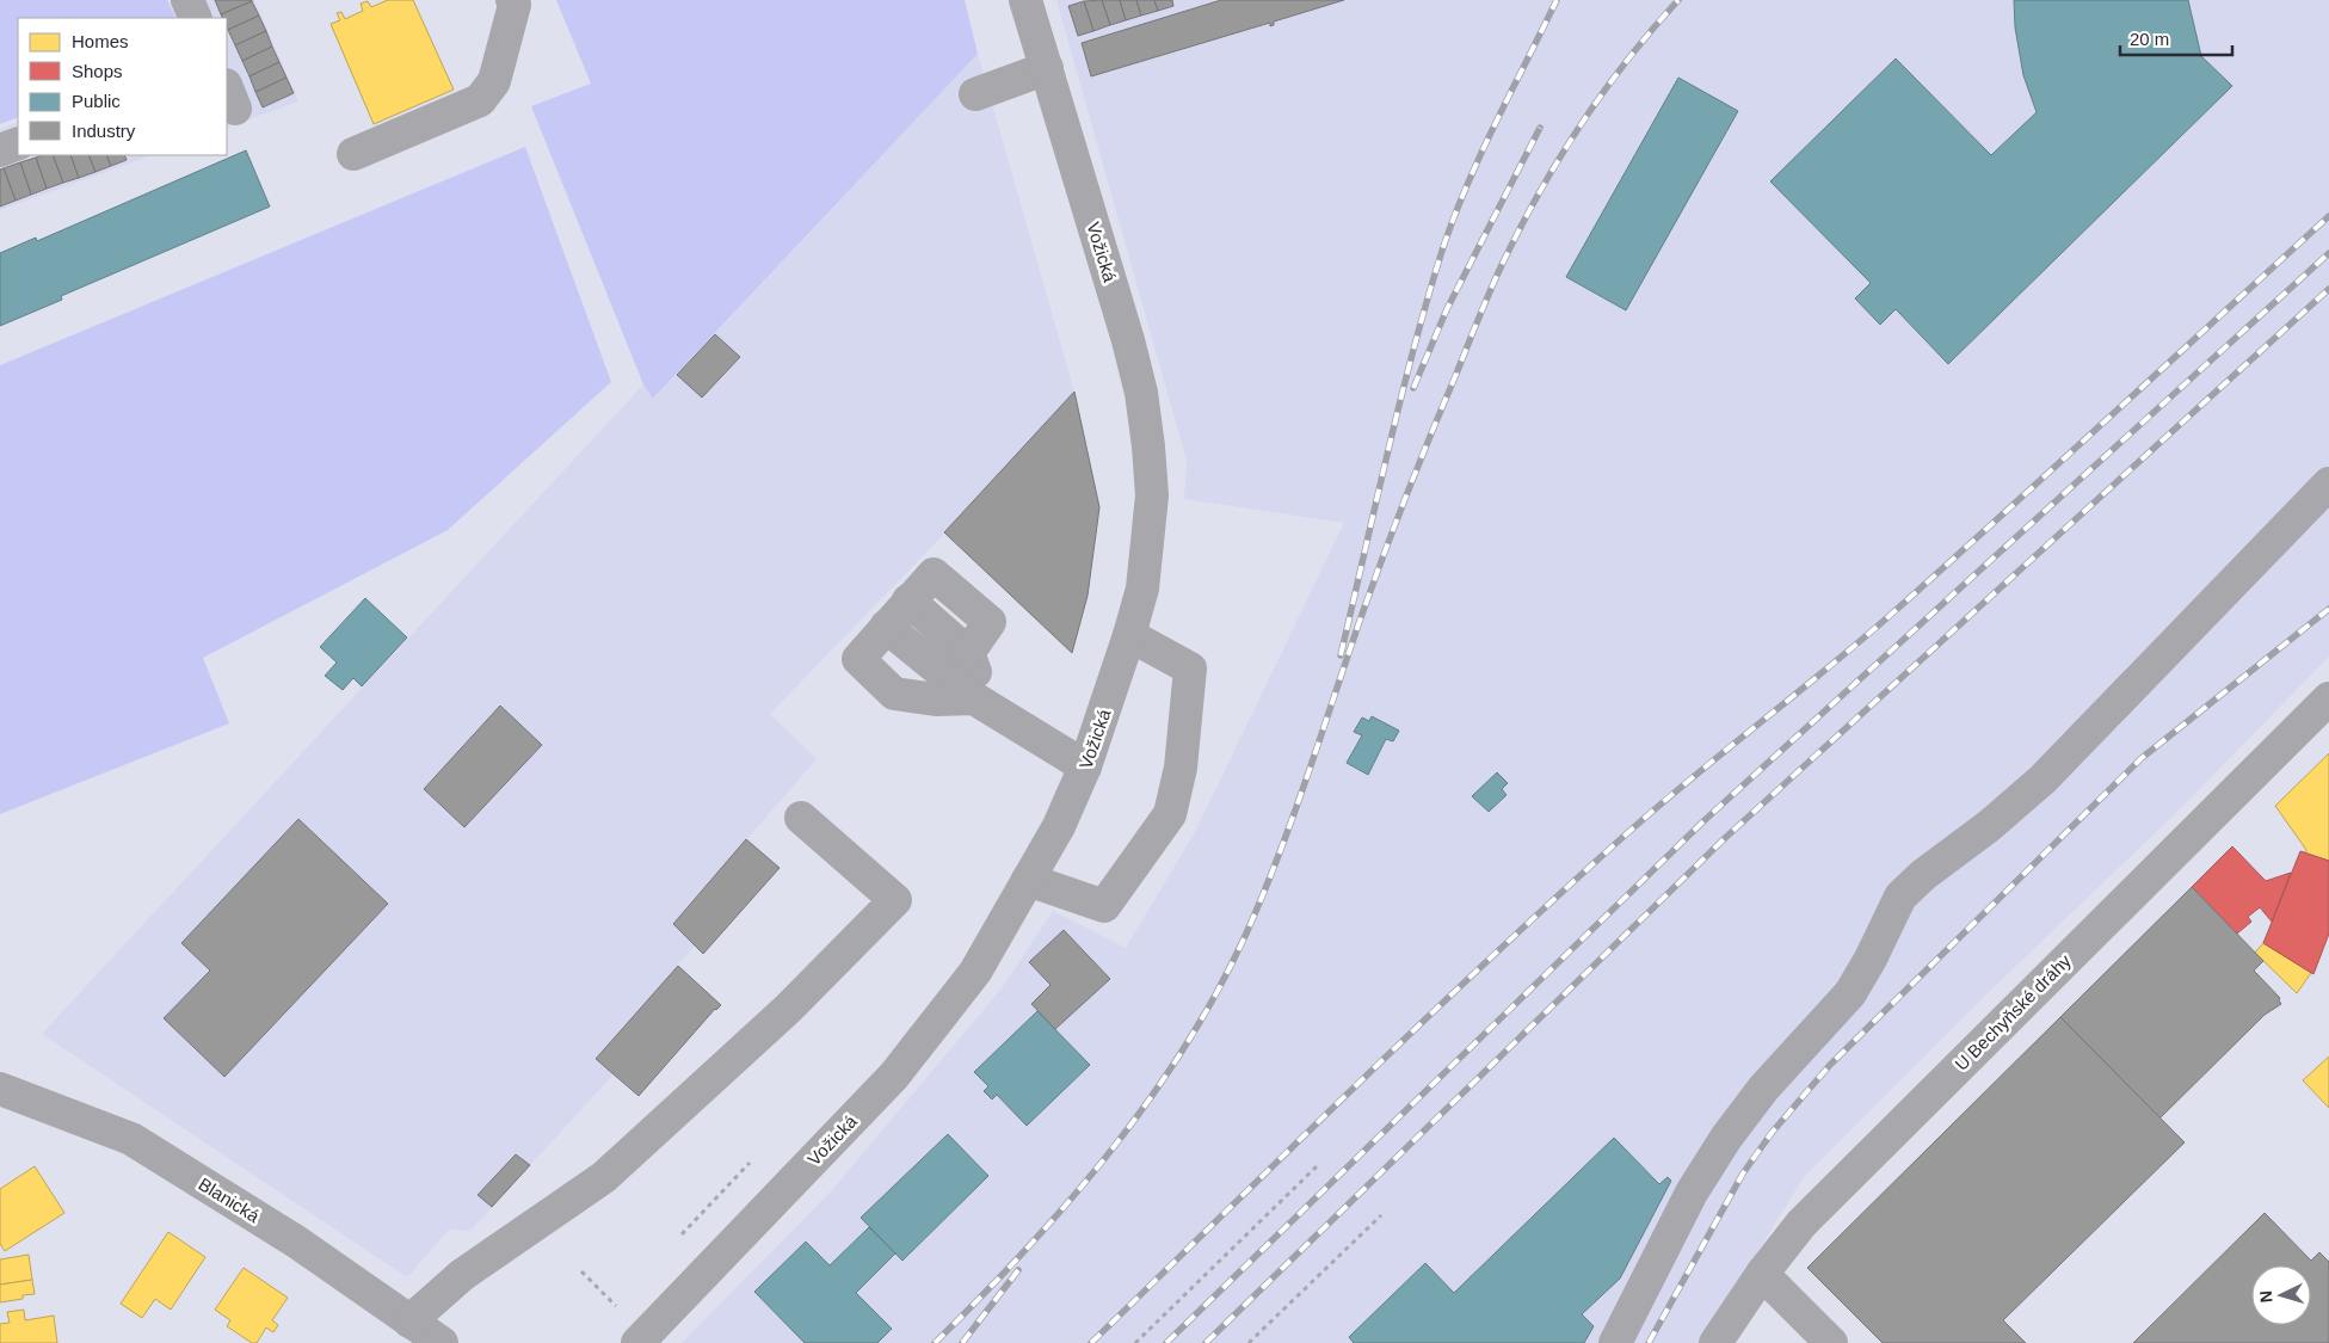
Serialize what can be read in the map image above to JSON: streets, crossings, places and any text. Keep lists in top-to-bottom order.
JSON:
{
  "streets": {
    "street": ["Vožická", "U Bechyňské dráhy", "Blanická"]
  },
  "legend": [
    "Homes",
    "Shops",
    "Public",
    "Industry"
  ],
  "scale_bar": "20 m",
  "north": "left"
}
